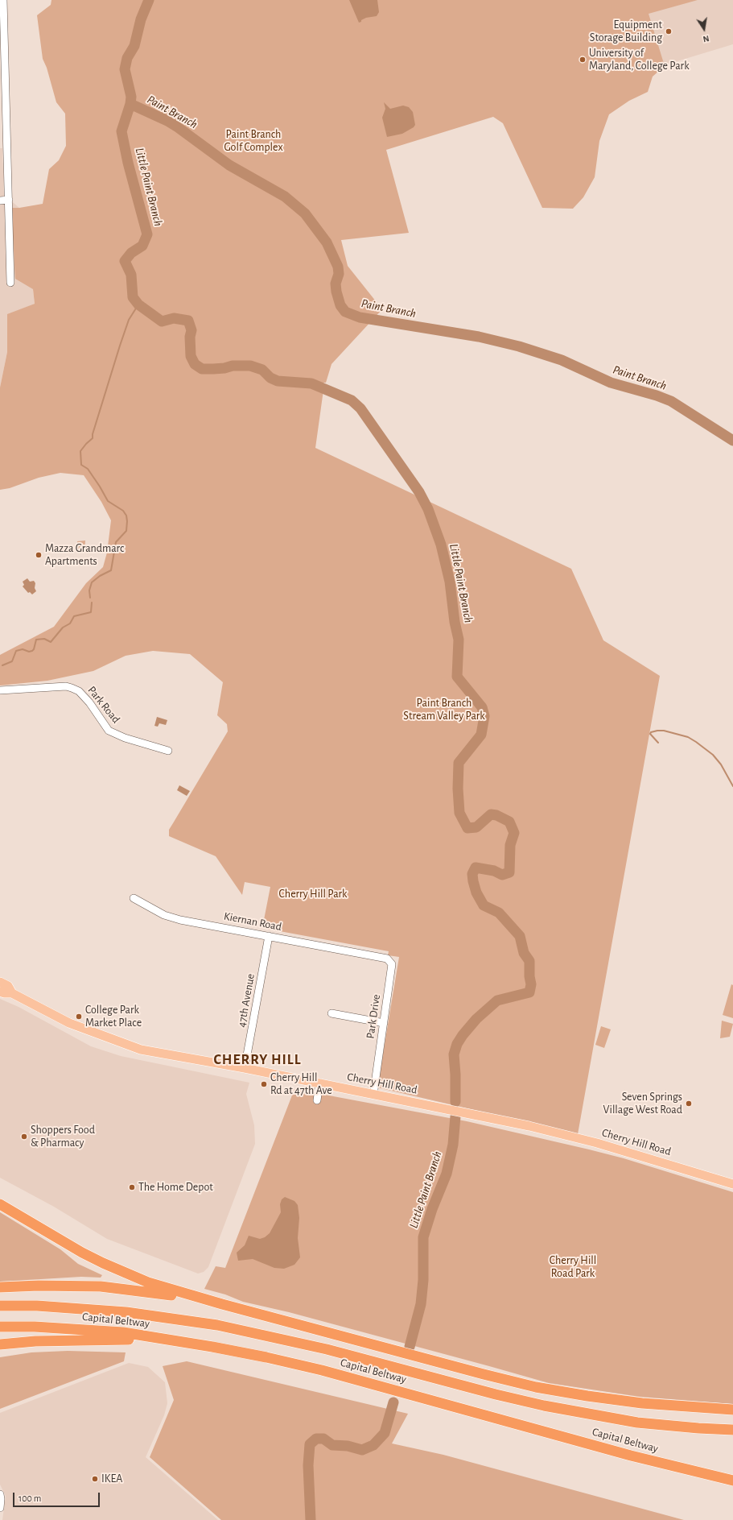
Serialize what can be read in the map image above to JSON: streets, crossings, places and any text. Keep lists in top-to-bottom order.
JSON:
{
  "streets": {
    "highway": ["Capital Beltway"],
    "main road": ["Cherry Hill Road"],
    "street": [
      "Park Road",
      "Kiernan Road",
      "47th Avenue",
      "Park Drive"
    ]
  },
  "crossings": [
    ["Kiernan Road", "47th Avenue"],
    ["Kiernan Road", "Park Drive"],
    ["47th Avenue", "Cherry Hill Road"],
    ["Park Drive", "Cherry Hill Road"]
  ],
  "districts": ["CHERRY HILL"],
  "water": ["Paint Branch", "Little Paint Branch"],
  "parks": [
    "Paint Branch Golf Complex",
    "Paint Branch Stream Valley Park",
    "Cherry Hill Park",
    "Cherry Hill Road Park"
  ],
  "places": [
    "Equipment Storage Building",
    "University of Maryland, College Park",
    "Mazza Grandmarc Apartments",
    "College Park Market Place",
    "Cherry Hill Rd at 47th Ave",
    "Seven Springs Village West Road",
    "Shoppers Food & Pharmacy",
    "The Home Depot",
    "IKEA"
  ],
  "scale_bar": "100 m",
  "north": "bottom"
}
